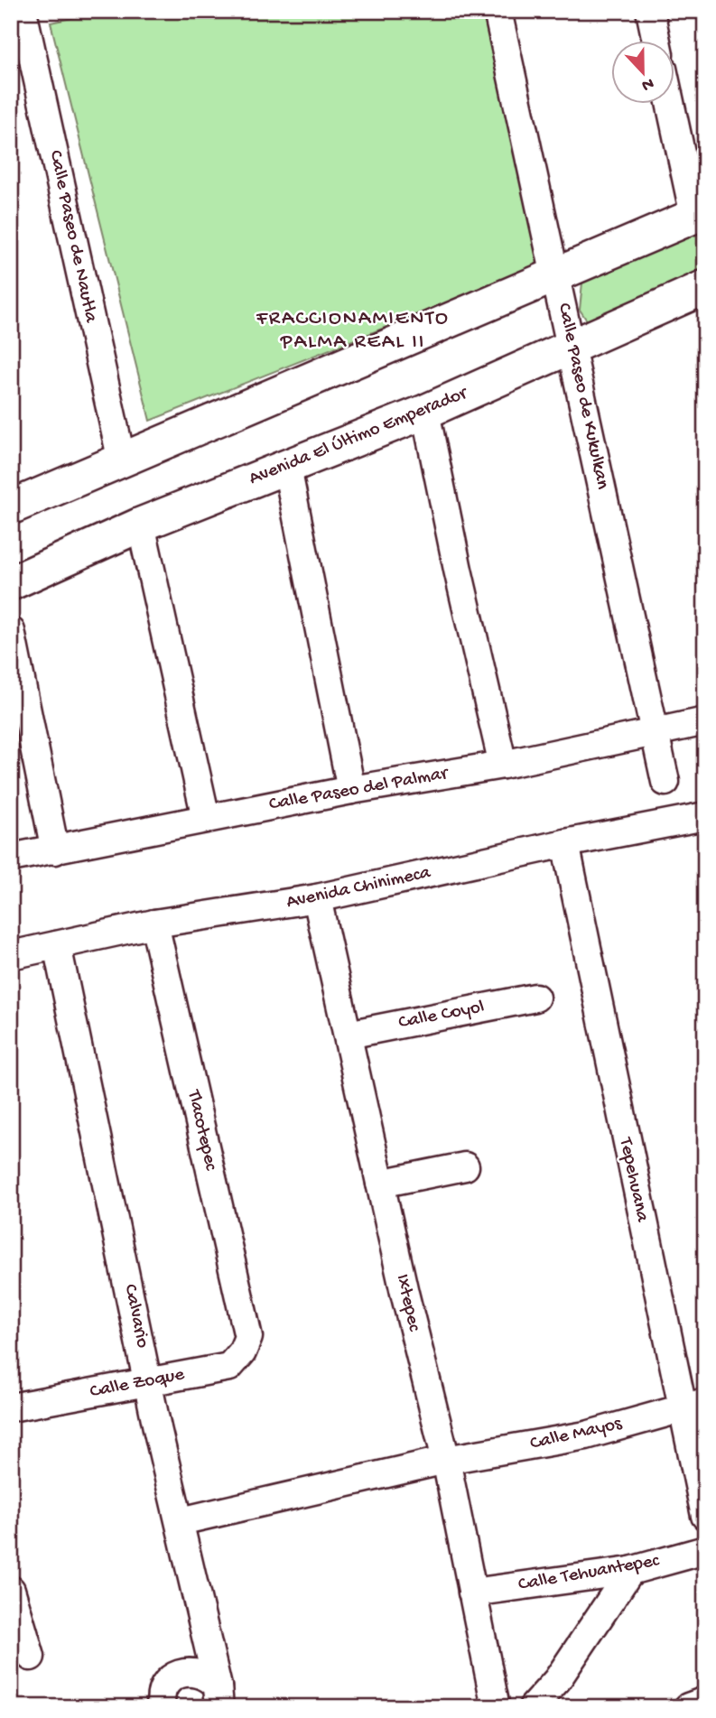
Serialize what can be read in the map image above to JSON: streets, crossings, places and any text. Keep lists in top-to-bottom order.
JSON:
{
  "streets": {
    "street": [
      "Calle Paseo de Nautla",
      "Calle Paseo de Kukulkan",
      "Avenida El Último Emperador",
      "Calle Paseo del Palmar",
      "Avenida Chinimeca",
      "Calle Coyol",
      "Tlacotepec",
      "Tepehuana",
      "Ixtepec",
      "Calvario",
      "Calle Zoque",
      "Calle Mayos",
      "Calle Tehuantepec"
    ]
  },
  "crossings": [
    ["Calle Paseo de Kukulkan", "Avenida El Último Emperador"],
    ["Calle Paseo de Kukulkan", "Calle Paseo del Palmar"],
    ["Avenida Chinimeca", "Tlacotepec"],
    ["Avenida Chinimeca", "Tepehuana"],
    ["Avenida Chinimeca", "Ixtepec"],
    ["Avenida Chinimeca", "Calvario"],
    ["Calle Coyol", "Ixtepec"],
    ["Tlacotepec", "Calle Zoque"],
    ["Tepehuana", "Calle Mayos"],
    ["Ixtepec", "Calle Mayos"],
    ["Ixtepec", "Calle Tehuantepec"],
    ["Calvario", "Calle Zoque"],
    ["Calvario", "Calle Mayos"]
  ],
  "districts": ["FRACCIONAMIENTO PALMA REAL II"],
  "north": "bottom"
}
